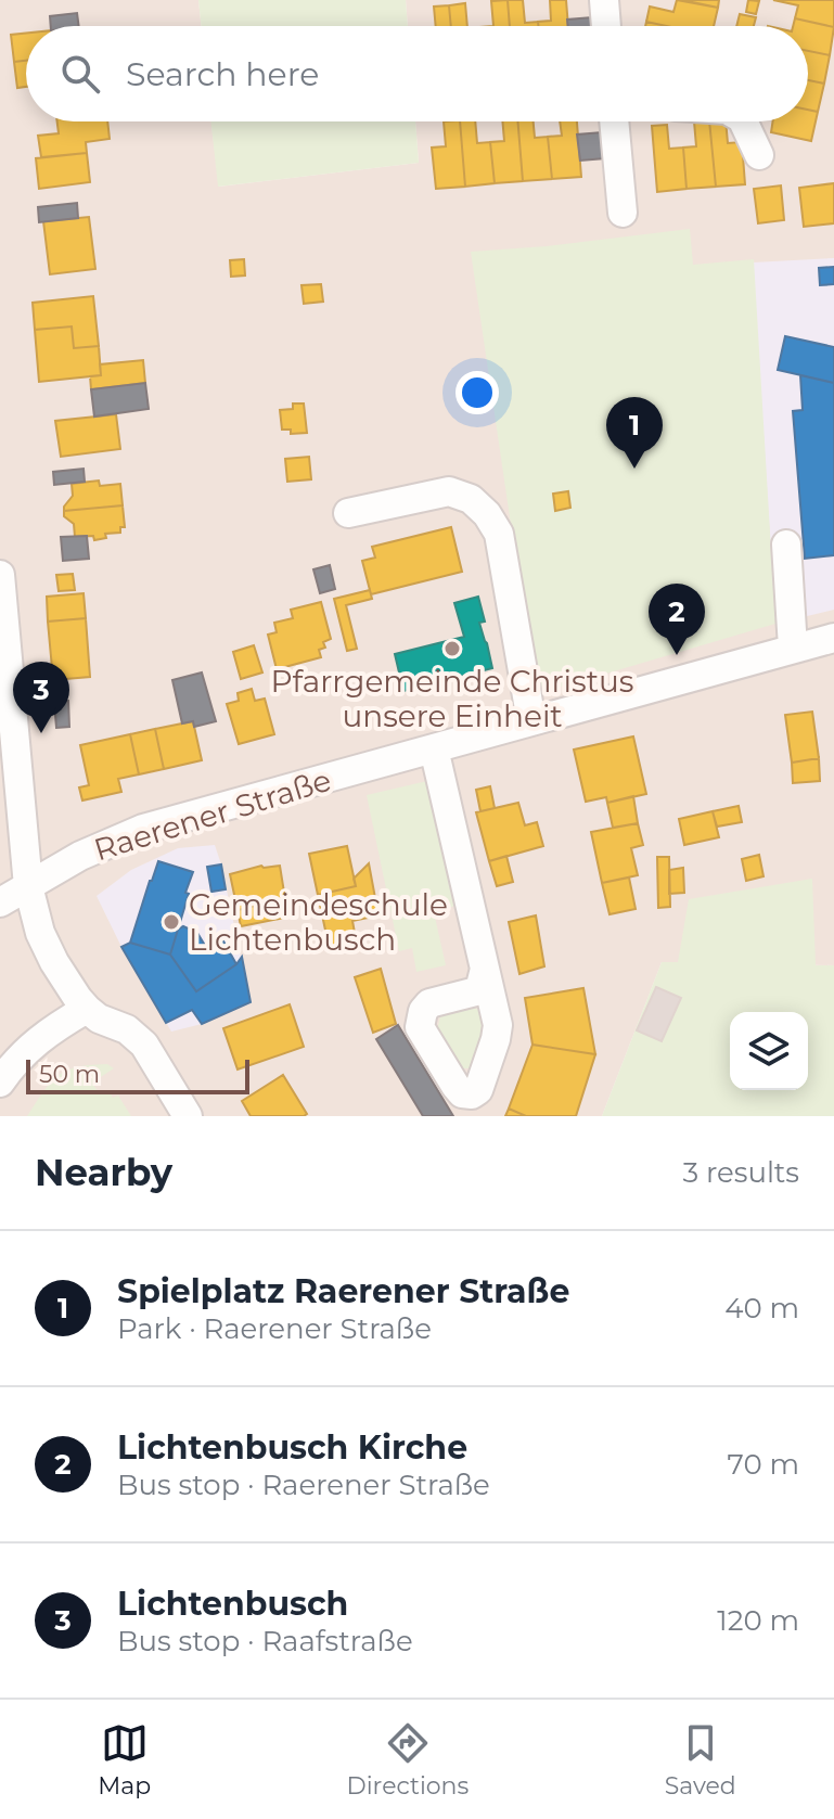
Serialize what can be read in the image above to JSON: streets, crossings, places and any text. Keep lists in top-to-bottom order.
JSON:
{
  "streets": {
    "street": ["Raerener Straße"]
  },
  "places": ["Pfarrgemeinde Christus unsere Einheit", "Gemeindeschule Lichtenbusch"],
  "scale_bar": "50 m",
  "page": {
    "search": "Search here",
    "pins": ["1", "2", "3"],
    "scale": "50 m",
    "heading": ["Nearby", "3 results"],
    "list": [
      {
        "mark": "1",
        "name": "Spielplatz Raerener Straße",
        "note": "Park · Raerener Straße",
        "value": "40 m"
      },
      {
        "mark": "2",
        "name": "Lichtenbusch Kirche",
        "note": "Bus stop · Raerener Straße",
        "value": "70 m"
      },
      {
        "mark": "3",
        "name": "Lichtenbusch",
        "note": "Bus stop · Raafstraße",
        "value": "120 m"
      }
    ],
    "nav": ["Map", "Directions", "Saved"]
  }
}
